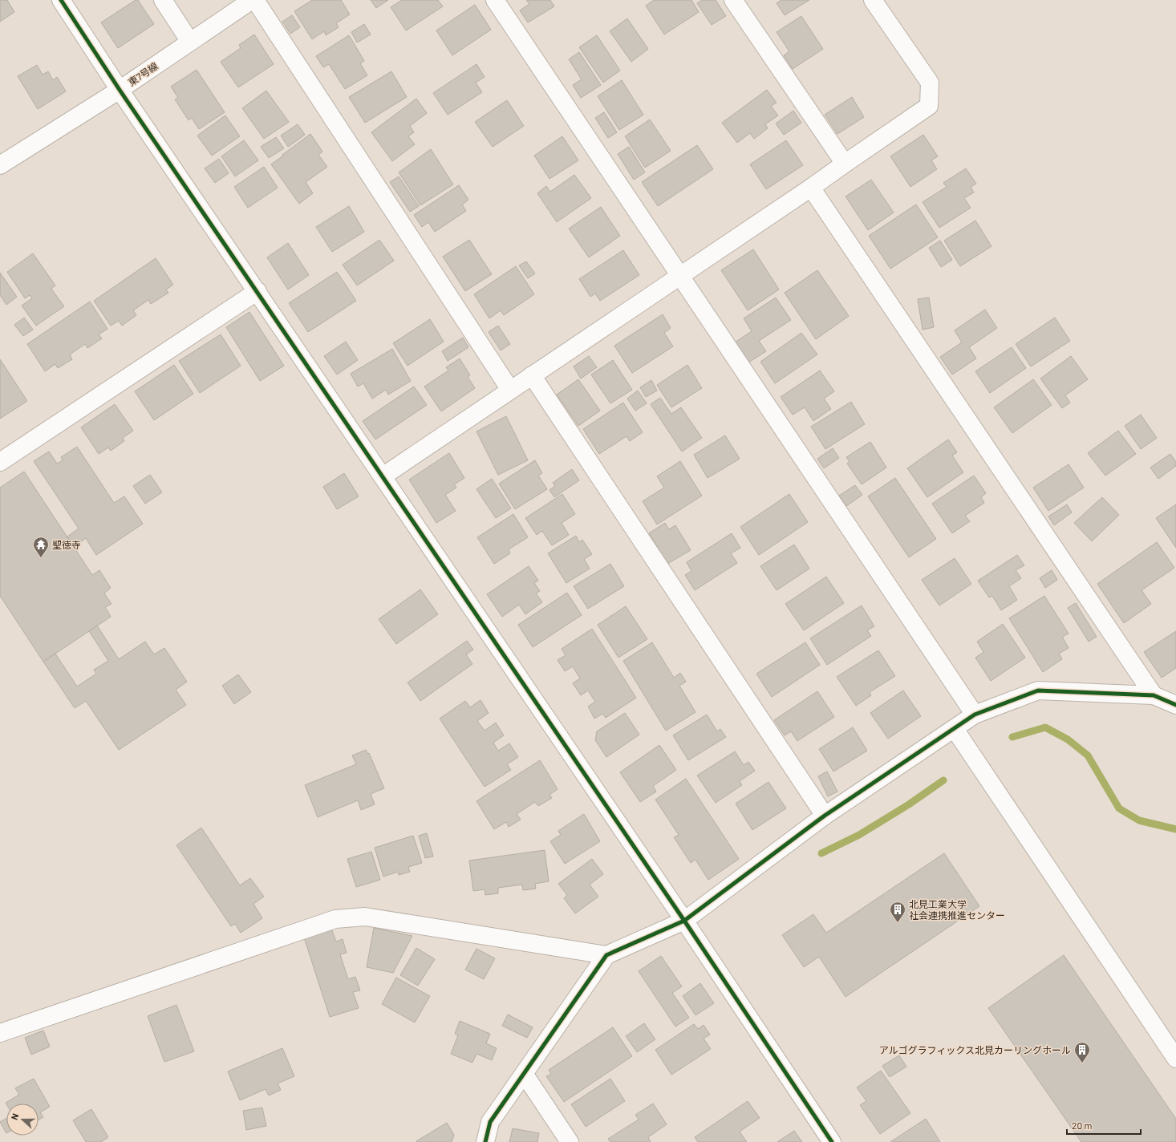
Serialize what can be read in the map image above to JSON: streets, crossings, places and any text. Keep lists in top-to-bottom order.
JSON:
{
  "streets": {
    "street": ["東7号線"]
  },
  "places": {
    "temple": ["聖徳寺"],
    "building": ["北見工業大学 社会連携推進センター", "アルゴグラフィックス北見カーリングホール"]
  },
  "scale_bar": "20 m",
  "north": "left"
}
